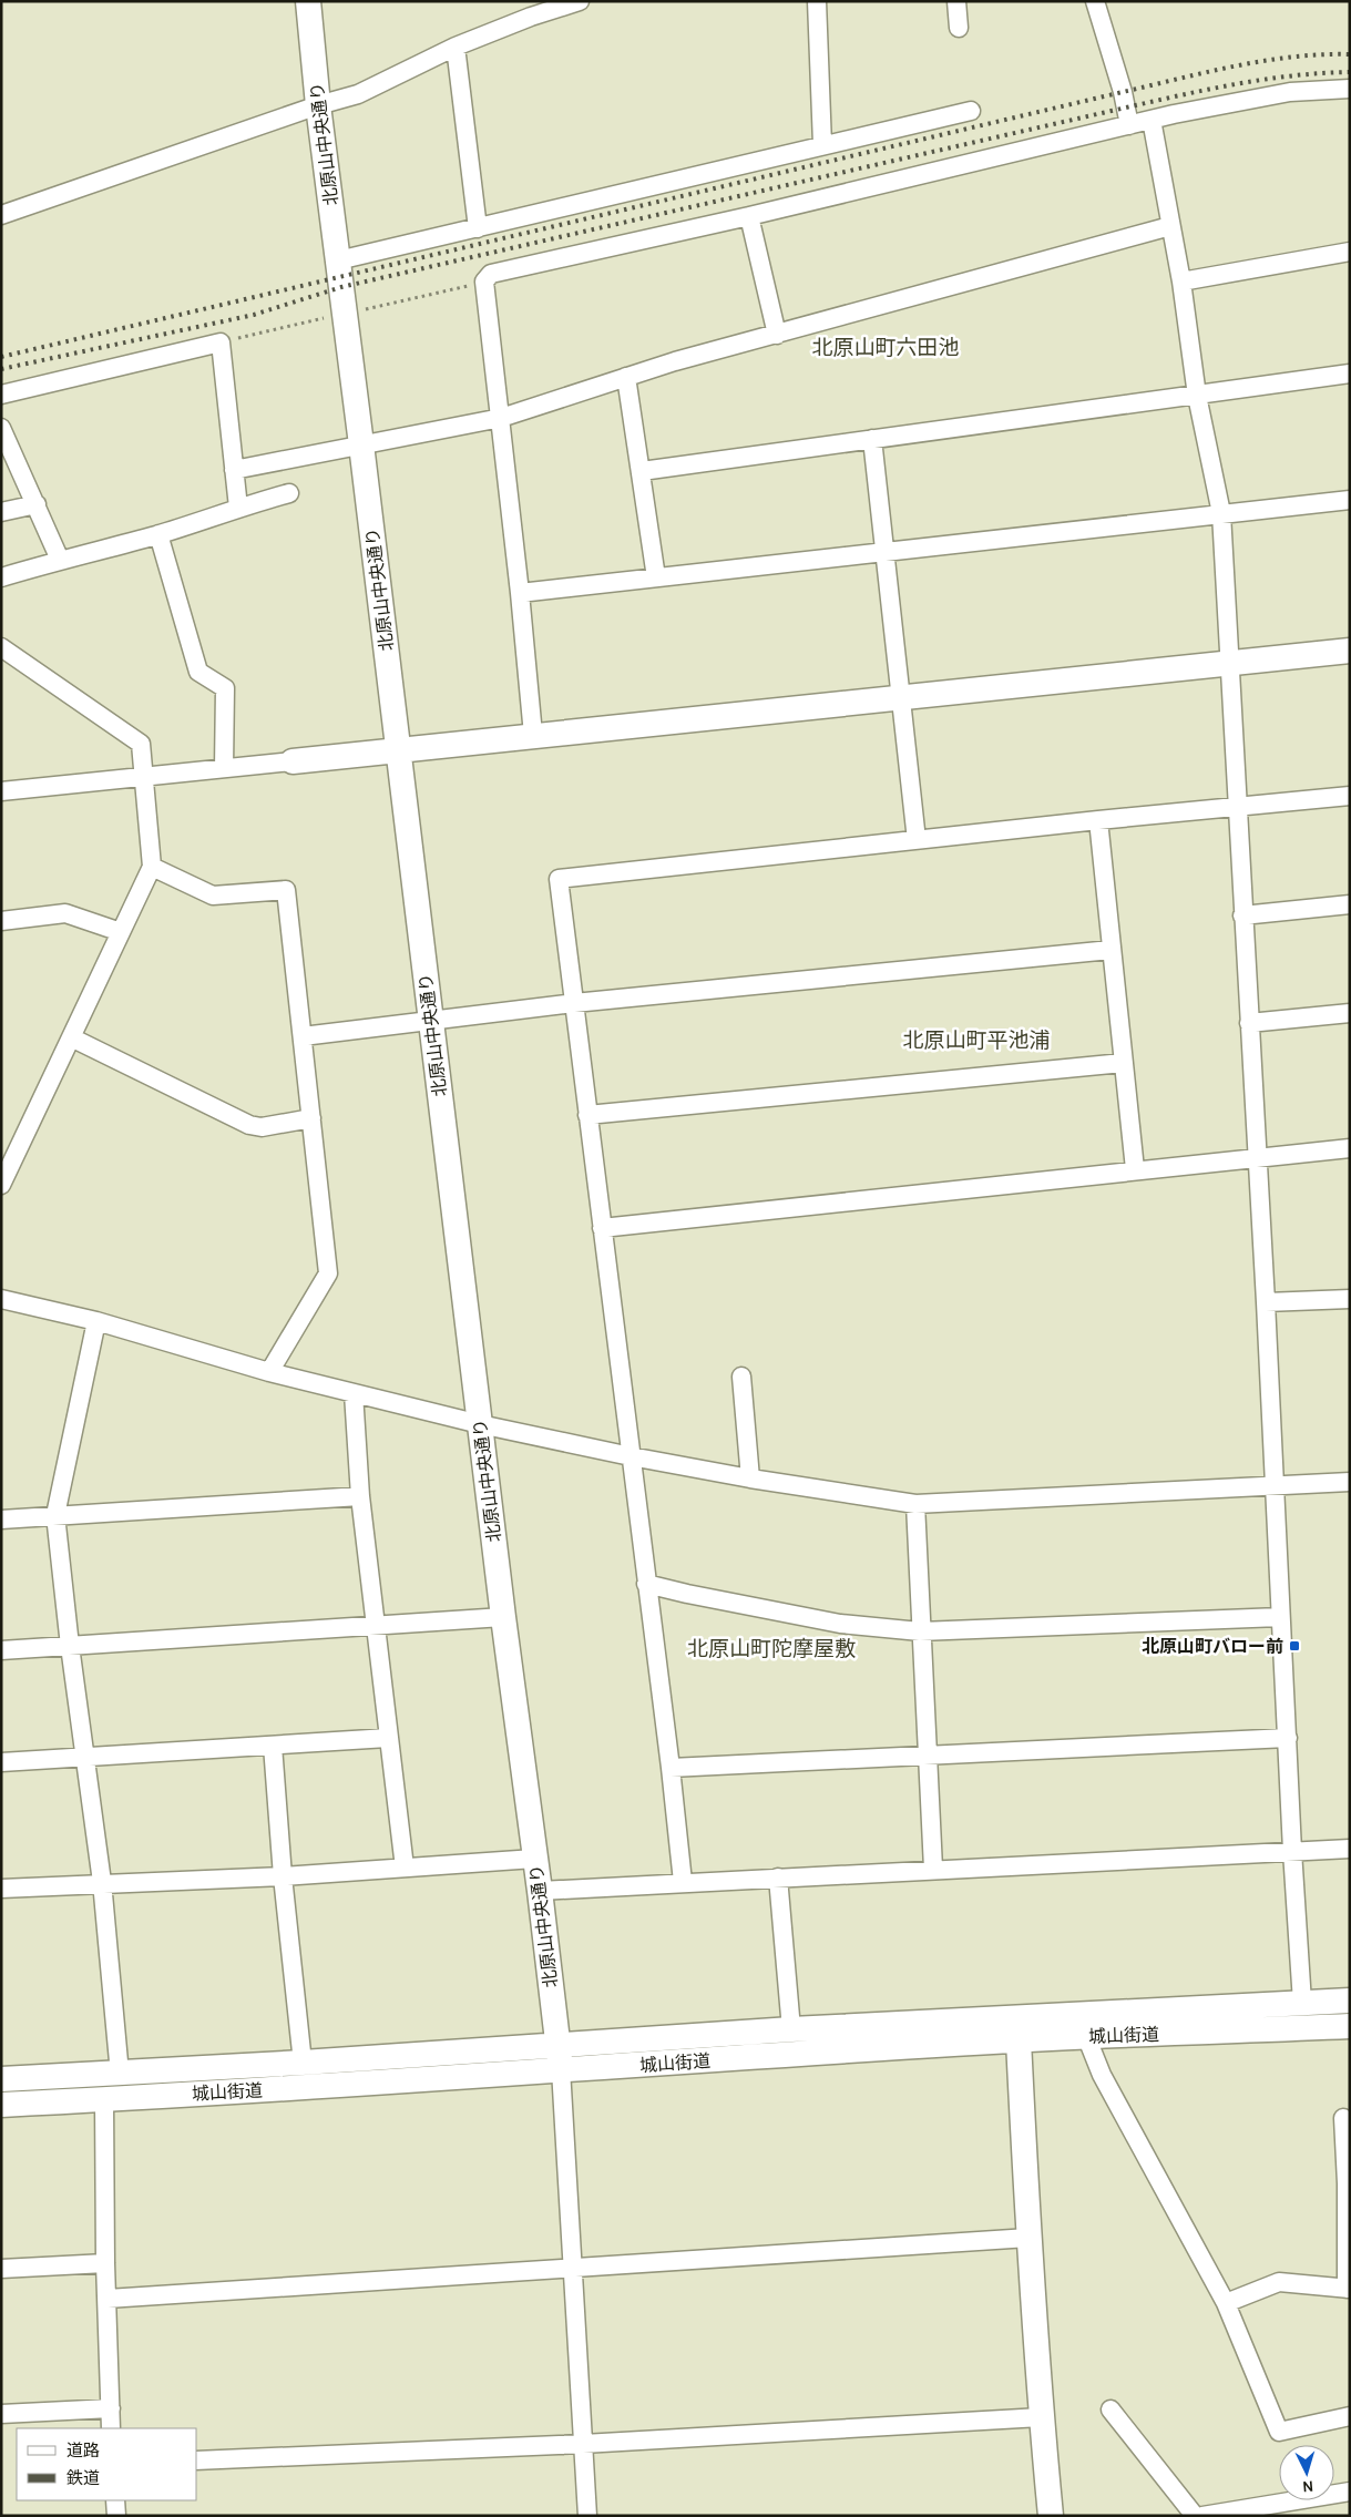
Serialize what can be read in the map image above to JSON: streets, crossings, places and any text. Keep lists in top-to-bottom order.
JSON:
{
  "streets": {
    "street": ["北原山中央通り", "城山街道"]
  },
  "crossings": [
    ["北原山中央通り", "城山街道"]
  ],
  "districts": ["北原山町六田池", "北原山町平池浦", "北原山町陀摩屋敷"],
  "places": {
    "transit": ["北原山町バロー前"]
  },
  "legend": ["道路", "鉄道"],
  "north": "bottom"
}
